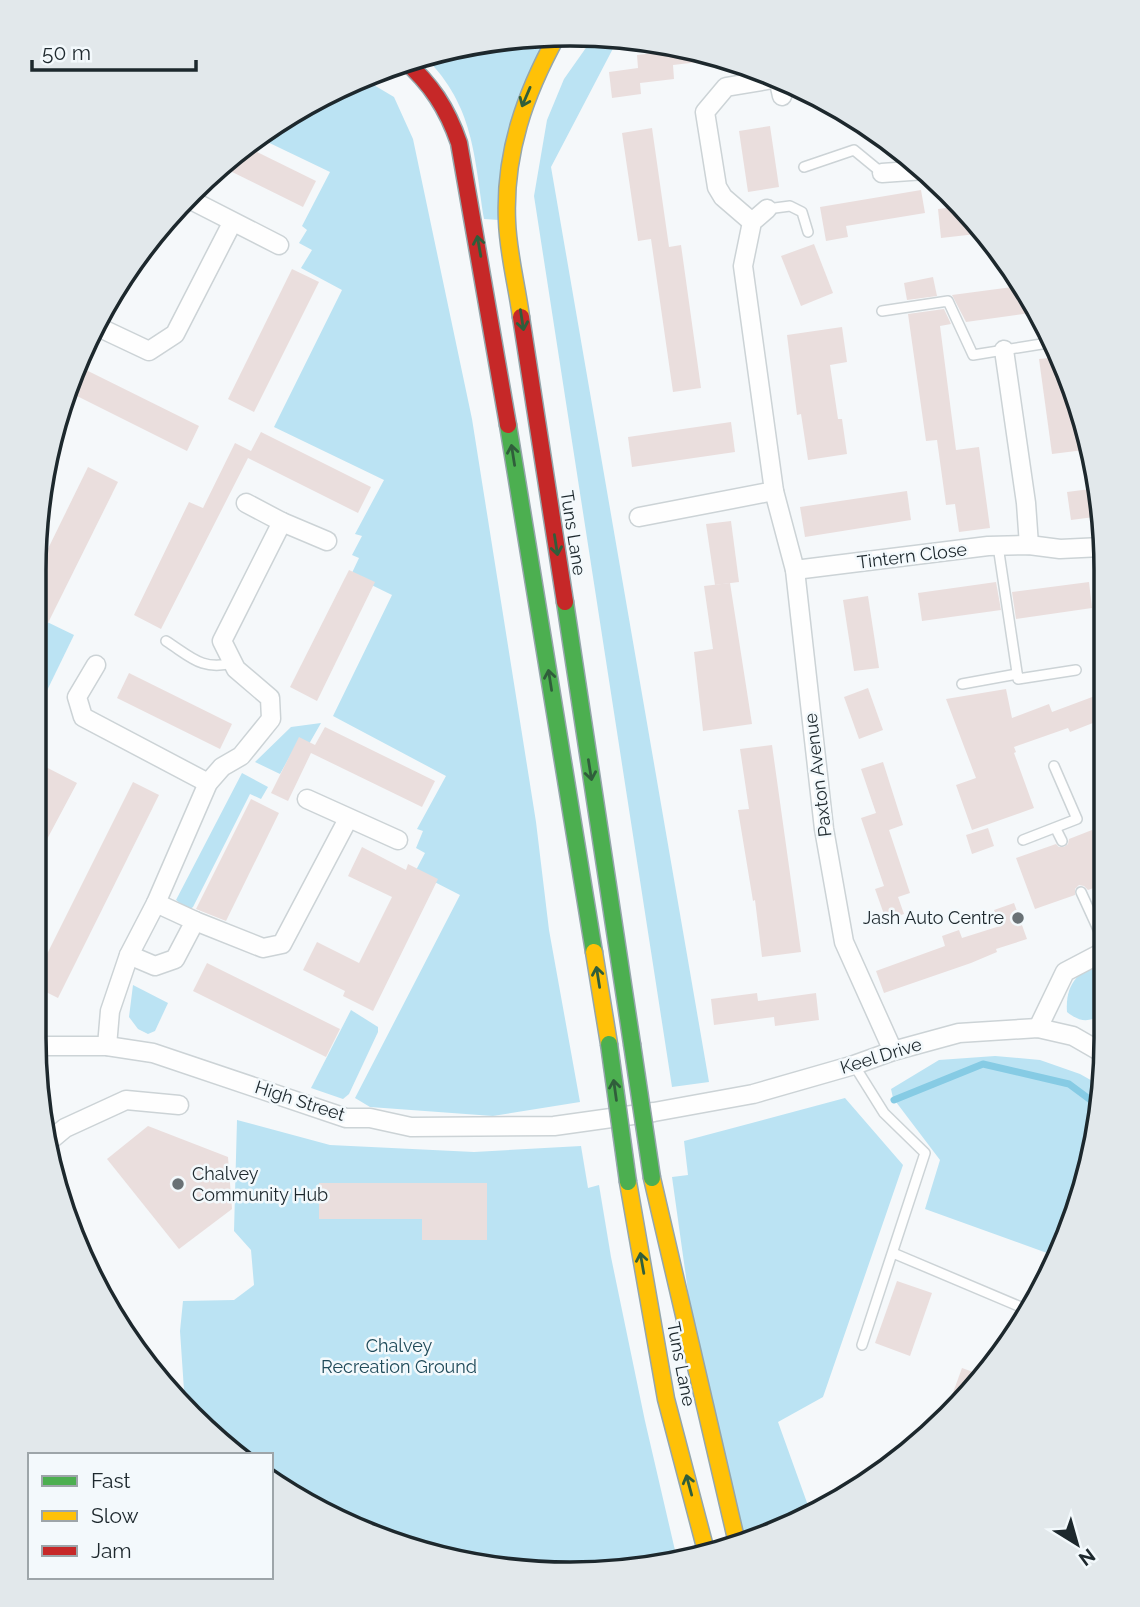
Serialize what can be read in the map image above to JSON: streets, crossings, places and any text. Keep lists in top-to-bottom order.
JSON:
{
  "streets": {
    "main road": ["Tuns Lane"],
    "street": [
      "Tintern Close",
      "Paxton Avenue",
      "Keel Drive",
      "High Street"
    ]
  },
  "crossings": [
    ["Tintern Close", "Paxton Avenue"],
    ["Paxton Avenue", "Keel Drive"],
    ["Keel Drive", "High Street"]
  ],
  "parks": ["Chalvey Recreation Ground"],
  "places": ["Jash Auto Centre", "Chalvey Community Hub"],
  "legend": ["Fast", "Slow", "Jam"],
  "scale_bar": "50 m",
  "north": "bottom right"
}
